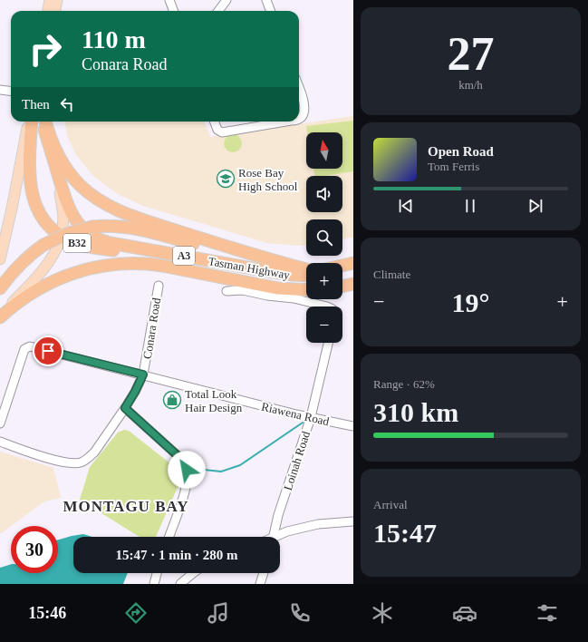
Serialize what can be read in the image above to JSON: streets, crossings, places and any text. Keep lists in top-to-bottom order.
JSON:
{
  "streets": {
    "highway": ["B32", "A3", "Tasman Highway"],
    "street": ["Conara Road", "Riawena Road", "Loinah Road"]
  },
  "crossings": [
    ["B32", "Tasman Highway"],
    ["Conara Road", "Riawena Road"],
    ["Riawena Road", "Loinah Road"]
  ],
  "districts": ["MONTAGU BAY"],
  "places": {
    "school or university": ["Rose Bay High School"],
    "shop": ["Total Look Hair Design"]
  },
  "north": "top",
  "page": {
    "tile": [
      ["27", "km/h"],
      "Climate",
      ["Range · 62%", "310 km"],
      ["Arrival", "15:47"]
    ],
    "turn": ["110 m", "Conara Road"],
    "then": "Then",
    "map_buttons": ["+", "−"],
    "song": ["Open Road", "Tom Ferris"],
    "heat": ["−", "19°", "+"],
    "limit": "30",
    "trip": "15:47 · 1 min · 280 m",
    "tabs": "15:46"
  }
}
